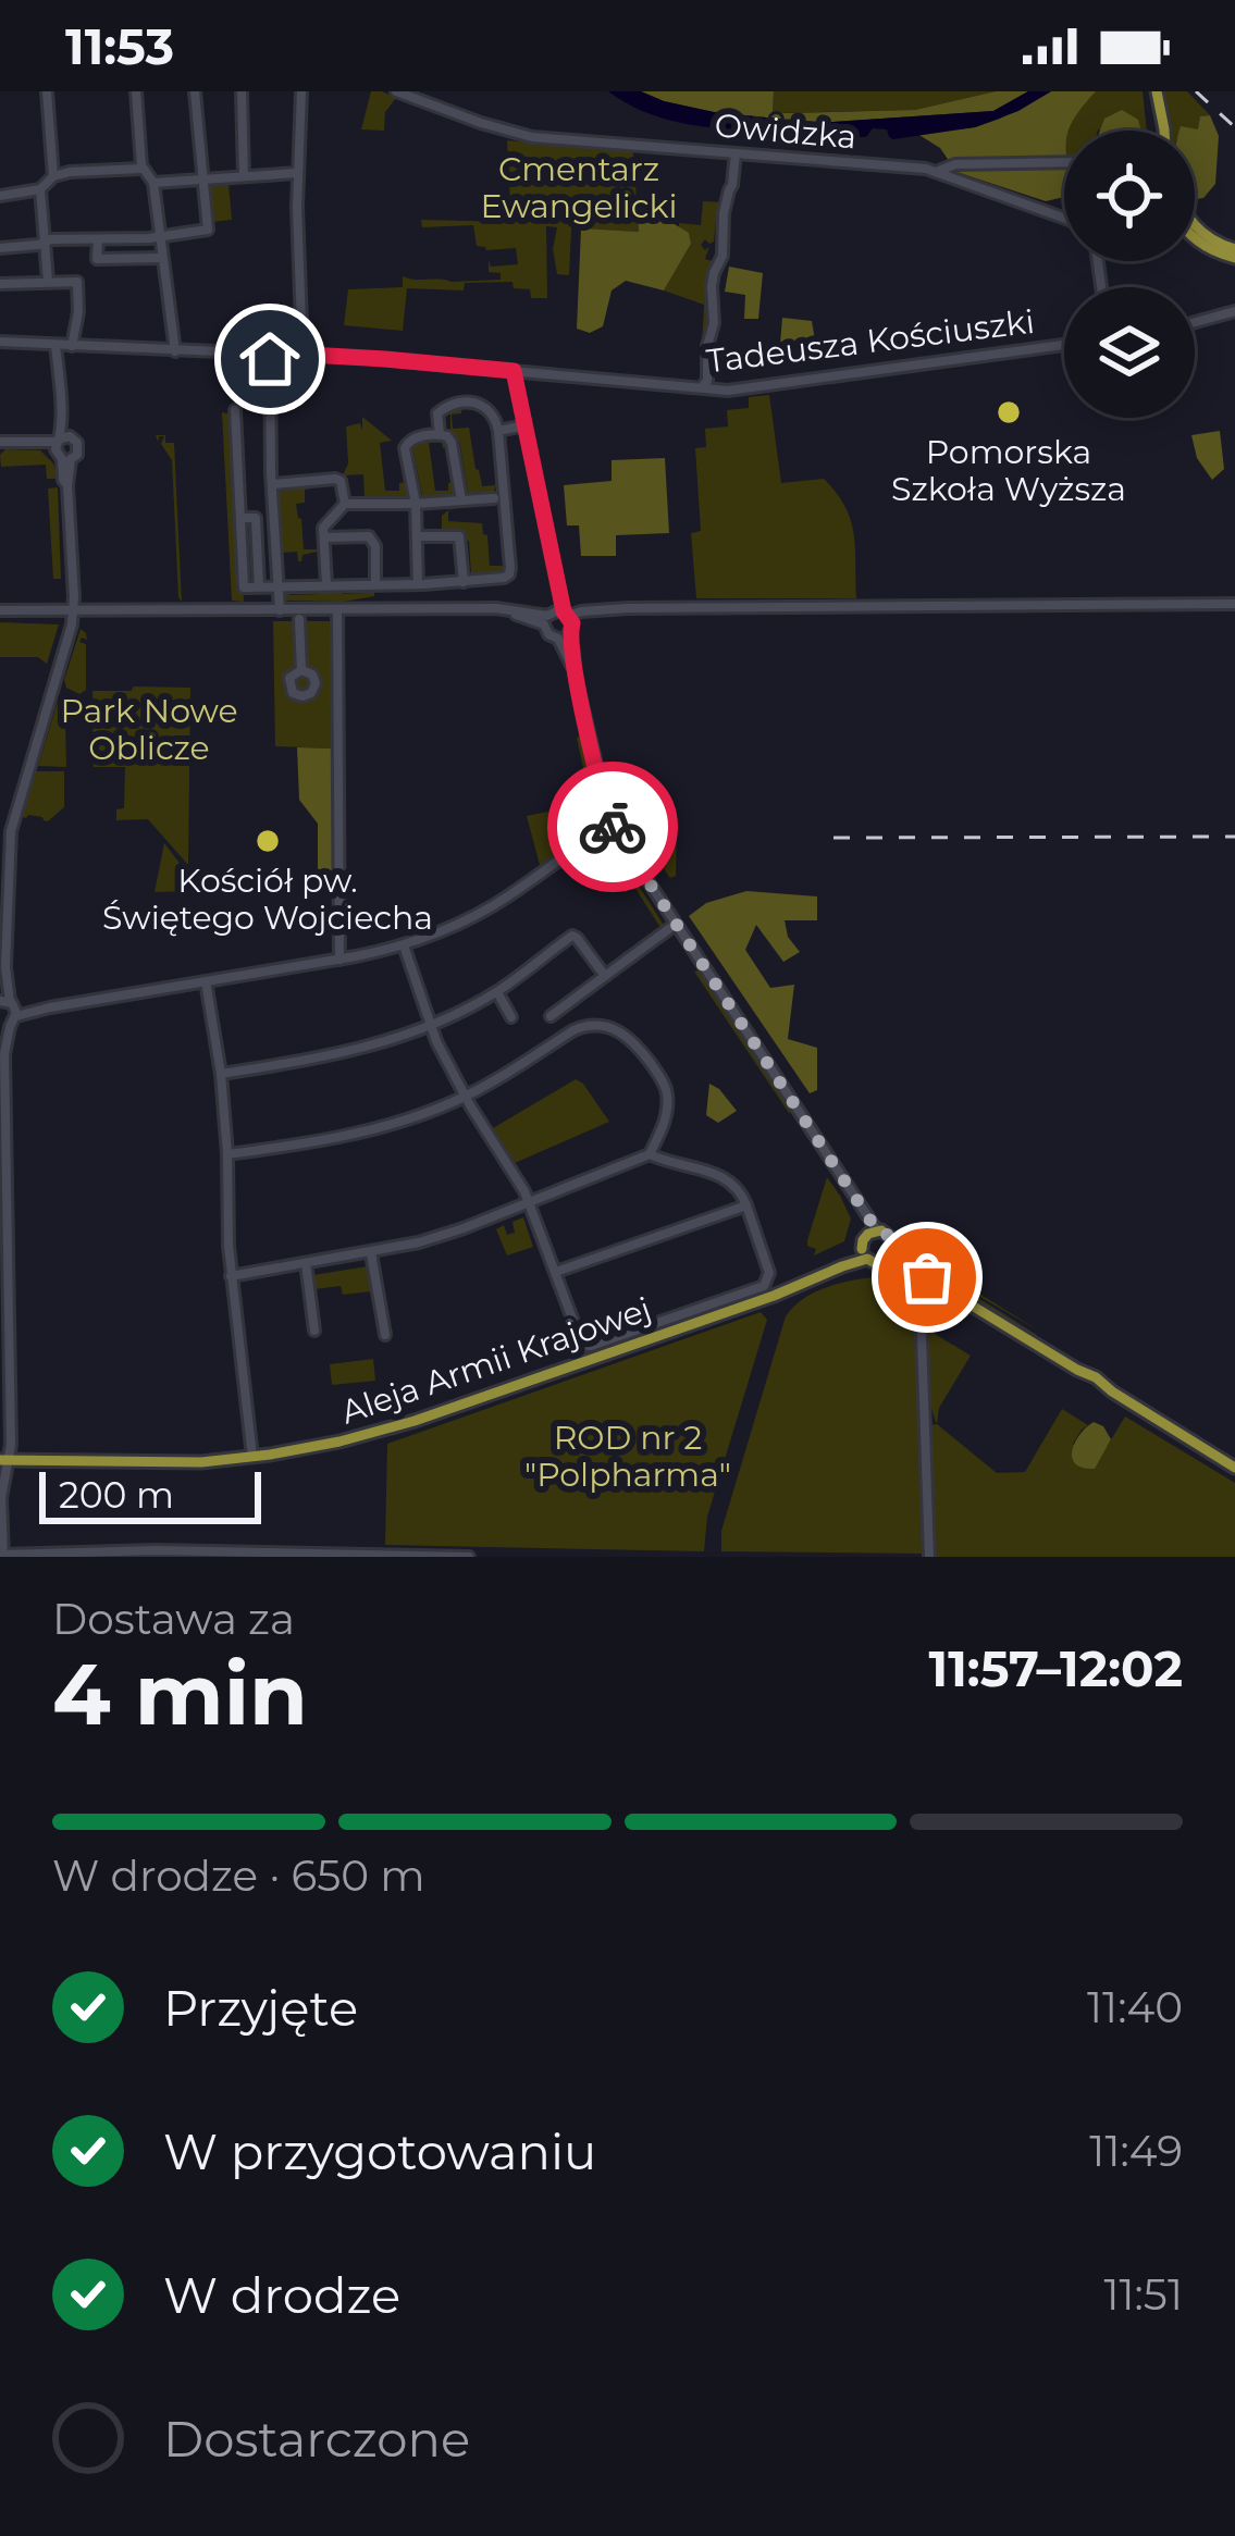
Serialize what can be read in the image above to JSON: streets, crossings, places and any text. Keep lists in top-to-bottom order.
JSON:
{
  "streets": {
    "main road": ["Aleja Armii Krajowej"],
    "street": ["Owidzka", "Tadeusza Kościuszki"]
  },
  "parks": ["Cmentarz Ewangelicki", "Park Nowe Oblicze", "ROD nr 2 \"Polpharma\""],
  "places": ["Pomorska Szkoła Wyższa", "Kościół pw. Świętego Wojciecha"],
  "scale_bar": "200 m",
  "page": {
    "status": "11:53",
    "scale": "200 m",
    "heading": ["4 min", "Dostawa za", "11:57–12:02"],
    "bar": "W drodze · 650 m",
    "list": [
      ["Przyjęte", "11:40"],
      ["W przygotowaniu", "11:49"],
      ["W drodze", "11:51"],
      "Dostarczone"
    ]
  }
}
